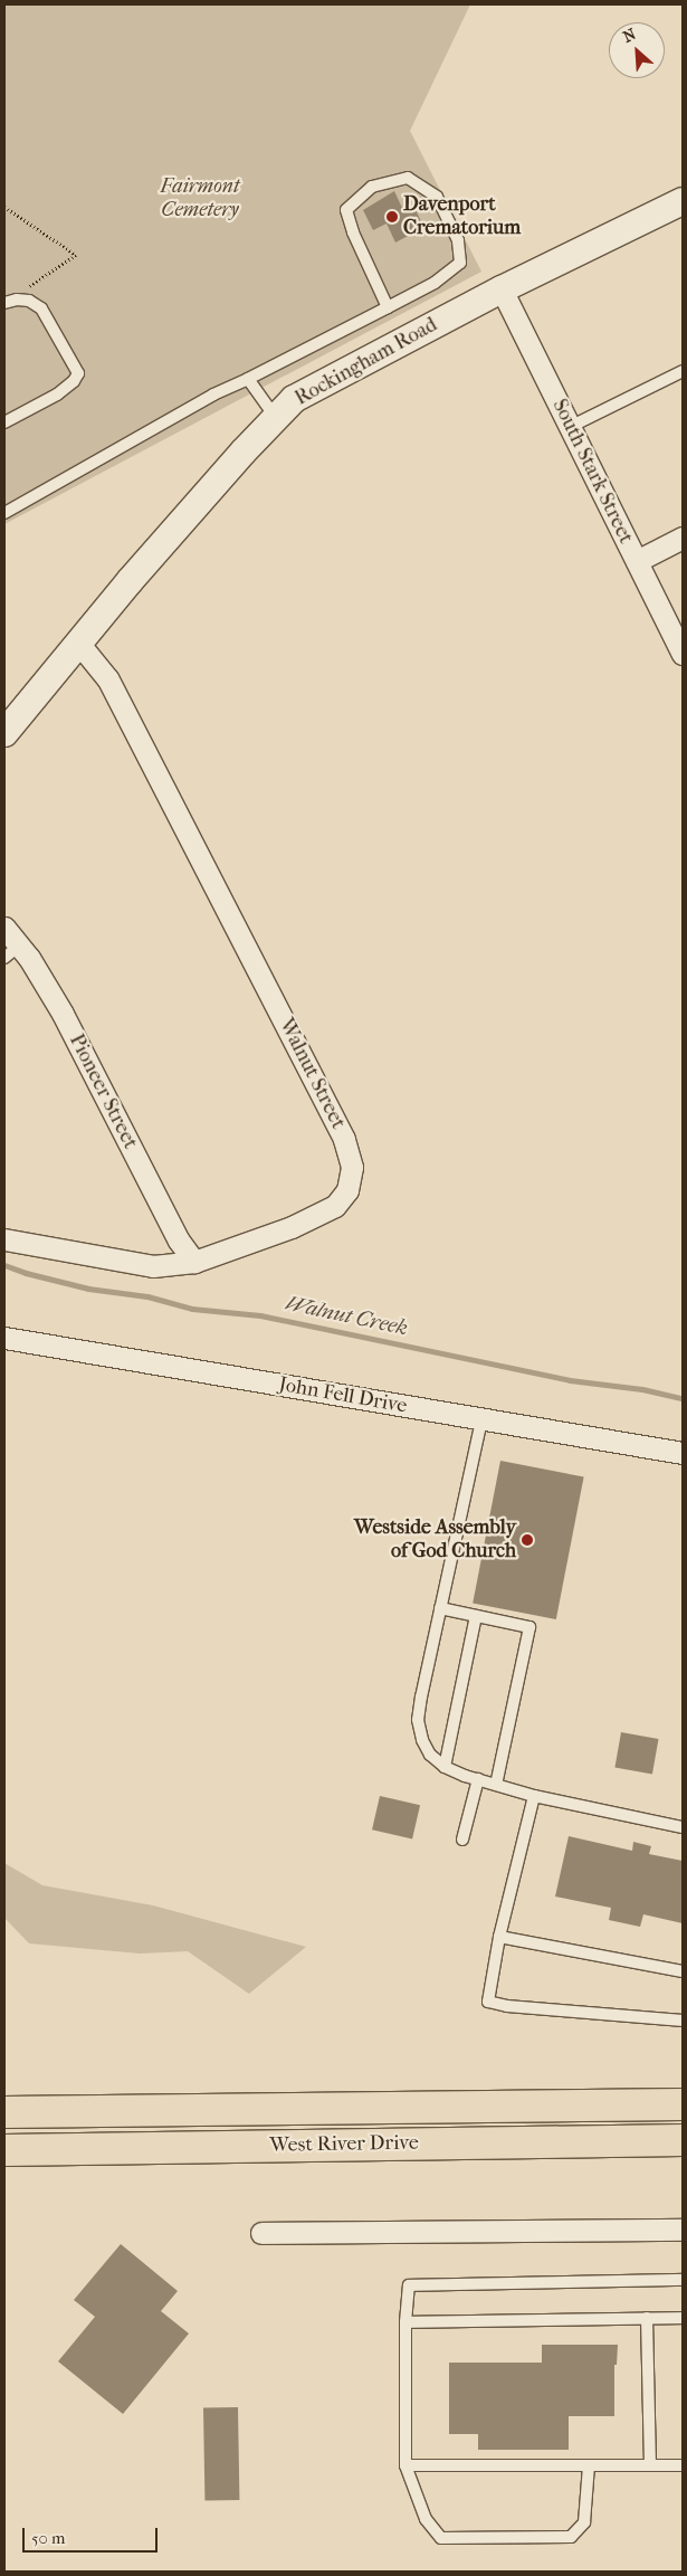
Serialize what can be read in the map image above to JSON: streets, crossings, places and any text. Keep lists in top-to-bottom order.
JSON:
{
  "streets": {
    "main road": ["West River Drive"],
    "street": [
      "Rockingham Road",
      "South Stark Street",
      "Walnut Street",
      "Pioneer Street",
      "John Fell Drive"
    ]
  },
  "crossings": [
    ["Rockingham Road", "South Stark Street"],
    ["Rockingham Road", "Walnut Street"],
    ["Walnut Street", "Pioneer Street"]
  ],
  "water": ["Walnut Creek"],
  "parks": ["Fairmont Cemetery"],
  "places": ["Davenport Crematorium", "Westside Assembly of God Church"],
  "scale_bar": "50 m",
  "north": "top left"
}
